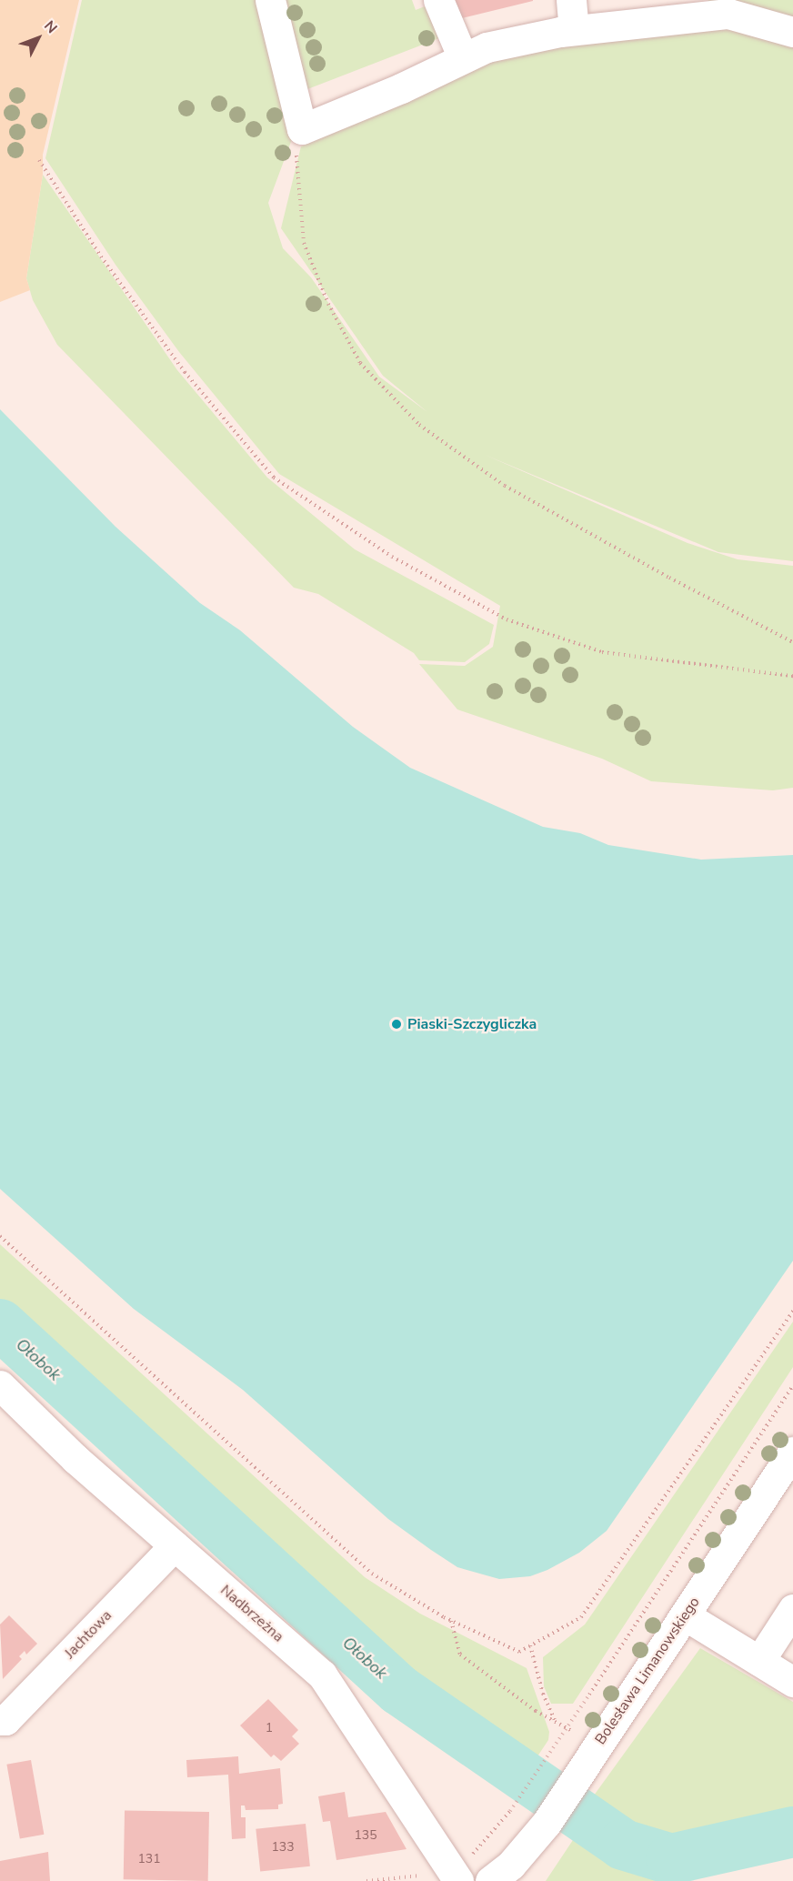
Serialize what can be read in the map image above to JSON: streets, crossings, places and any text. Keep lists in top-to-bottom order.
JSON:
{
  "streets": {
    "street": ["Nadbrzeżna", "Jachtowa", "Bolesława Limanowskiego"]
  },
  "crossings": [
    ["Nadbrzeżna", "Jachtowa"]
  ],
  "water": ["Ołobok"],
  "places": ["Piaski-Szczygliczka"],
  "house_numbers": [
    "1",
    "135",
    "133",
    "131"
  ],
  "north": "top right"
}
